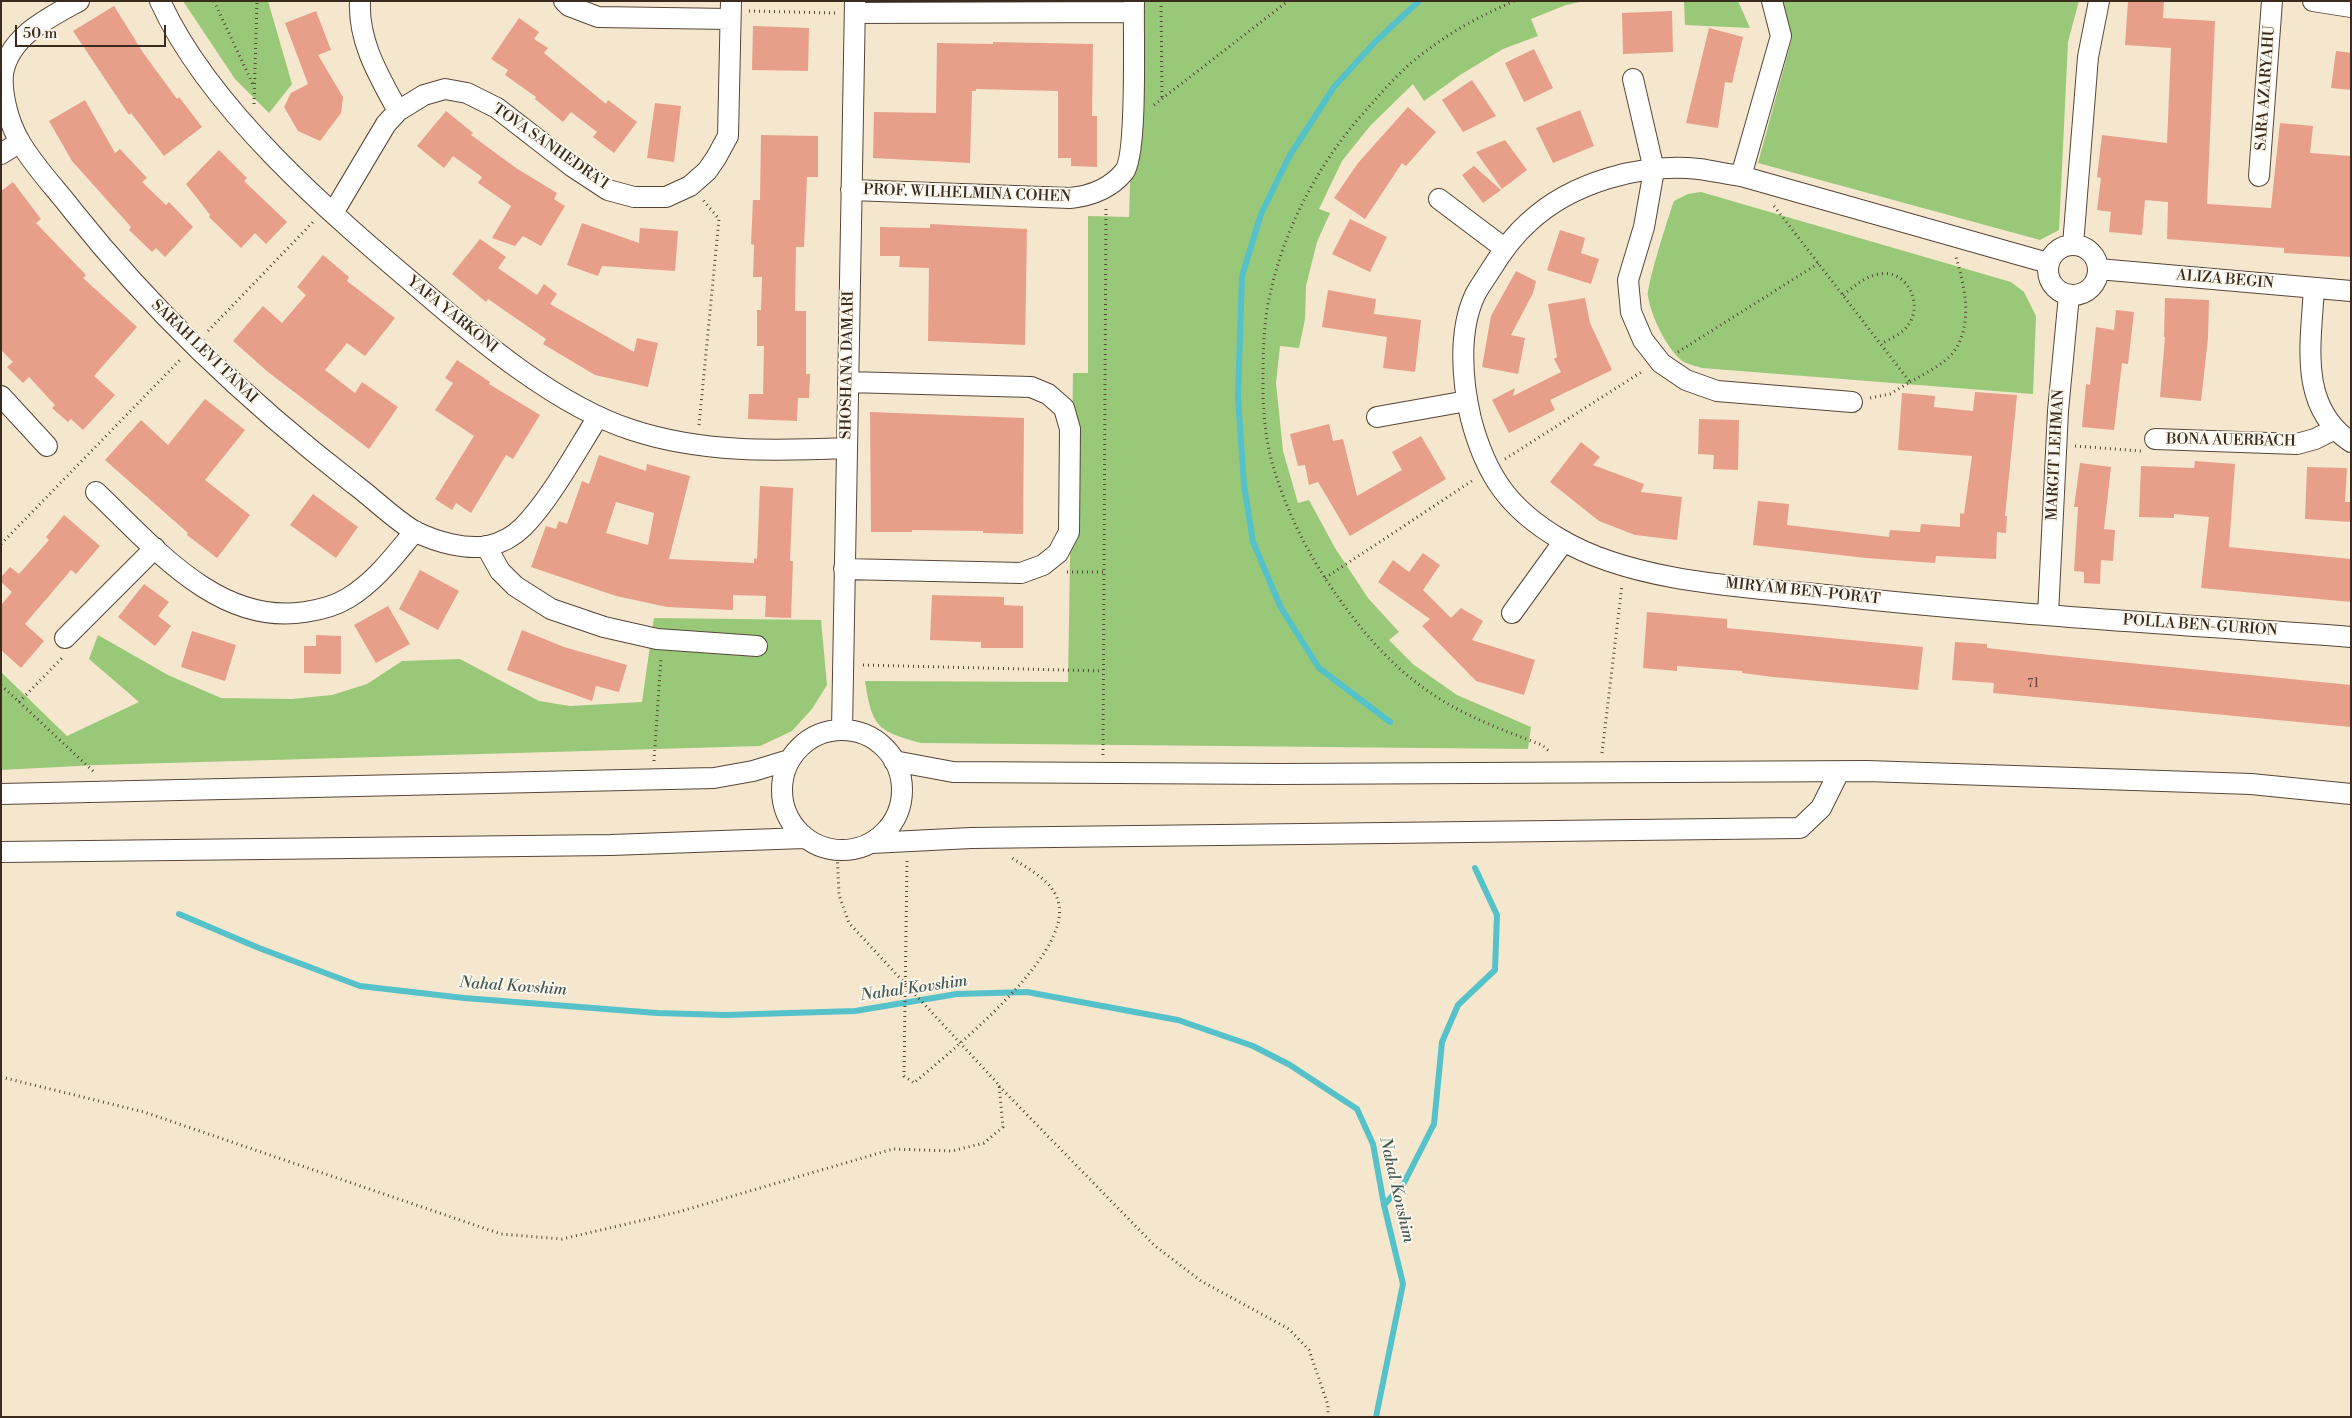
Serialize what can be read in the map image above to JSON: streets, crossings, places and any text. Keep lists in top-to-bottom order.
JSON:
{
  "streets": {
    "street": [
      "SARA AZARYAHU",
      "TOVA SANHEDRA'I",
      "PROF. WILHELMINA COHEN",
      "ALIZA BEGIN",
      "YAFA YARKONI",
      "SARAH LEVI TANAI",
      "SHOSHANA DAMARI",
      "BONA AUERBACH",
      "MARGIT LEHMAN",
      "MIRYAM BEN-PORAT",
      "POLLA BEN-GURION"
    ]
  },
  "crossings": [
    ["TOVA SANHEDRA'I", "YAFA YARKONI"],
    ["PROF. WILHELMINA COHEN", "SHOSHANA DAMARI"],
    ["ALIZA BEGIN", "MARGIT LEHMAN"],
    ["ALIZA BEGIN", "MIRYAM BEN-PORAT"],
    ["YAFA YARKONI", "SARAH LEVI TANAI"],
    ["YAFA YARKONI", "SHOSHANA DAMARI"],
    ["MARGIT LEHMAN", "MIRYAM BEN-PORAT"],
    ["MARGIT LEHMAN", "POLLA BEN-GURION"],
    ["MIRYAM BEN-PORAT", "POLLA BEN-GURION"]
  ],
  "water": ["Nahal Kovshim"],
  "house_numbers": ["71"],
  "scale_bar": "50 m"
}
